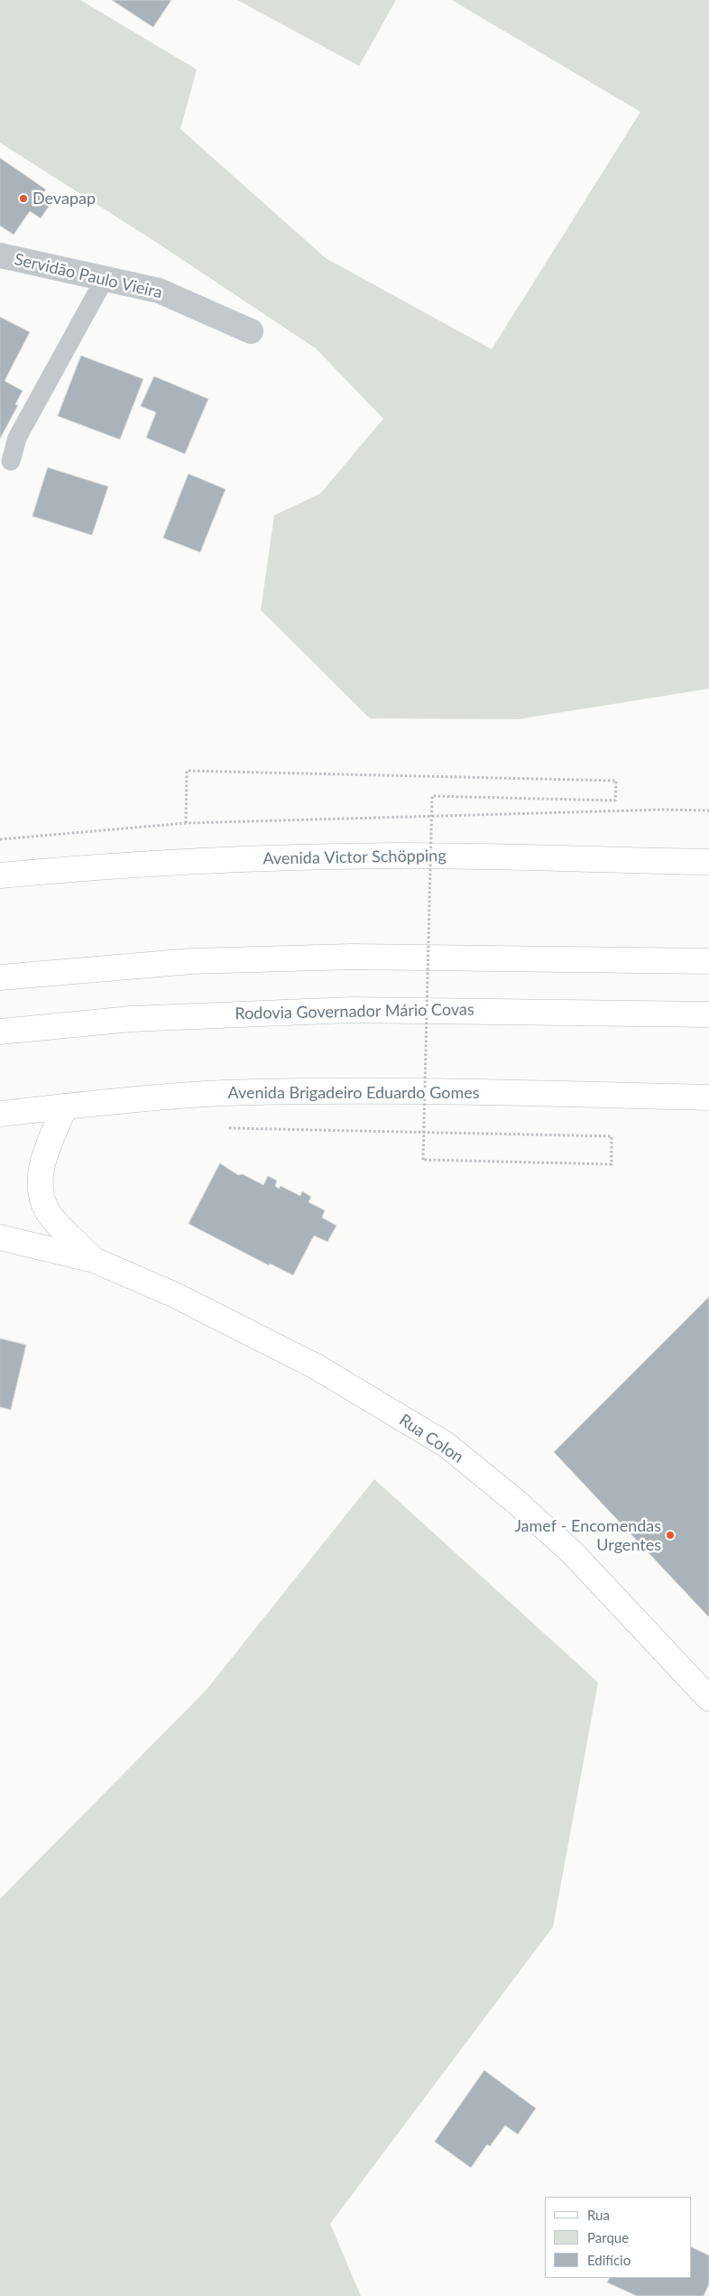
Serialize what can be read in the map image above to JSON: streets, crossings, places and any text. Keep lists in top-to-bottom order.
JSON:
{
  "streets": {
    "main road": [
      "Avenida Victor Schöpping",
      "Rodovia Governador Mário Covas",
      "Avenida Brigadeiro Eduardo Gomes",
      "Rua Colon"
    ],
    "street": ["Servidão Paulo Vieira"]
  },
  "crossings": [
    ["Avenida Brigadeiro Eduardo Gomes", "Rua Colon"]
  ],
  "places": ["Devapap", "Jamef - Encomendas Urgentes"],
  "legend": ["Rua", "Parque", "Edifício"]
}
